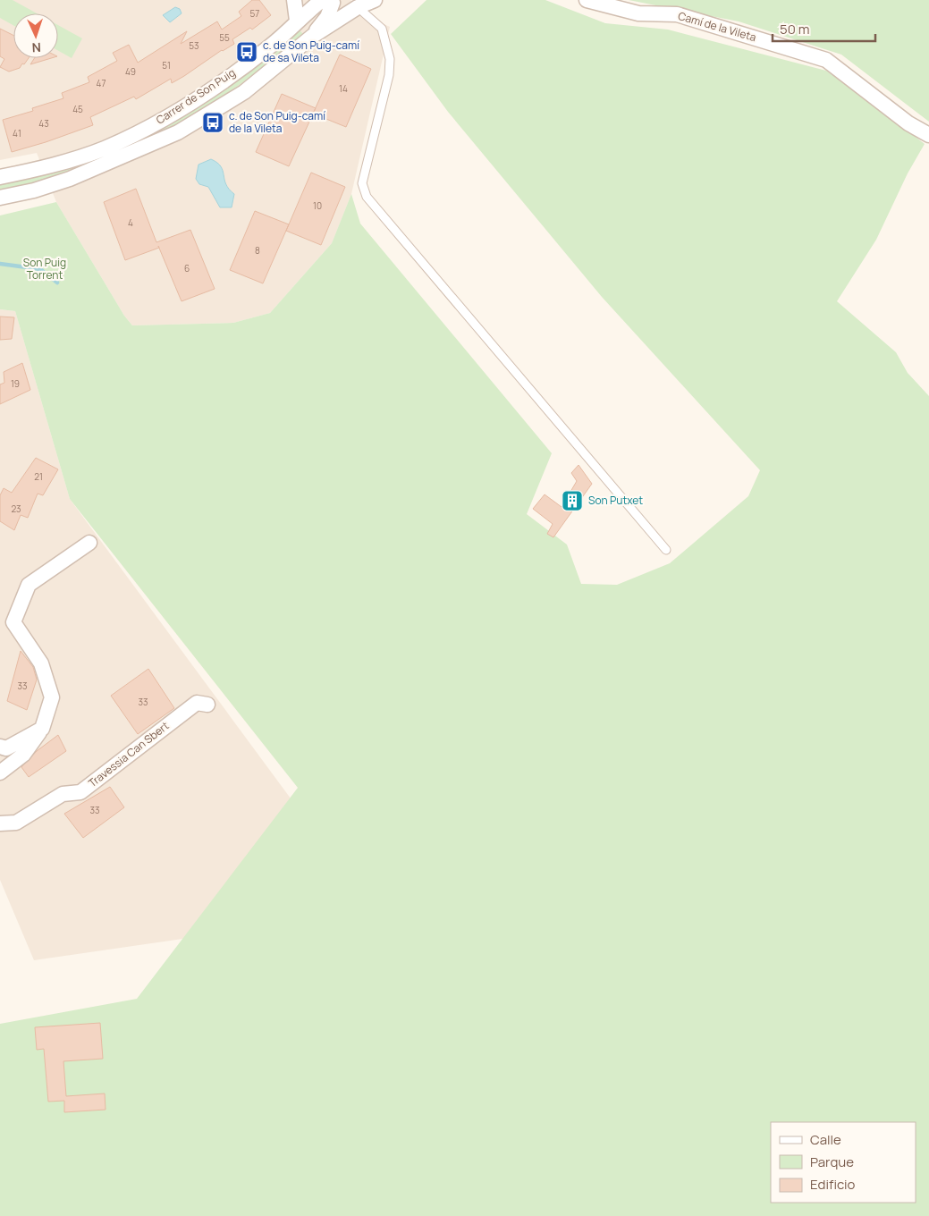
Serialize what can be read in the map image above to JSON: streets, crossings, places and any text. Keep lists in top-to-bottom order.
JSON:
{
  "streets": {
    "street": ["Camí de la Vileta", "Carrer de Son Puig", "Travessia Can Sbert"]
  },
  "parks": ["Son Puig Torrent"],
  "places": {
    "bus stop": ["c. de Son Puig-camí de sa Vileta", "c. de Son Puig-camí de la Vileta"],
    "building": ["Son Putxet"]
  },
  "house_numbers": [
    "57",
    "55",
    "53",
    "51",
    "49",
    "47",
    "14",
    "45",
    "43",
    "41",
    "10",
    "4",
    "8",
    "6",
    "19",
    "21",
    "23",
    "33",
    "33",
    "33"
  ],
  "legend": ["Calle", "Parque", "Edificio"],
  "scale_bar": "50 m",
  "north": "bottom"
}
